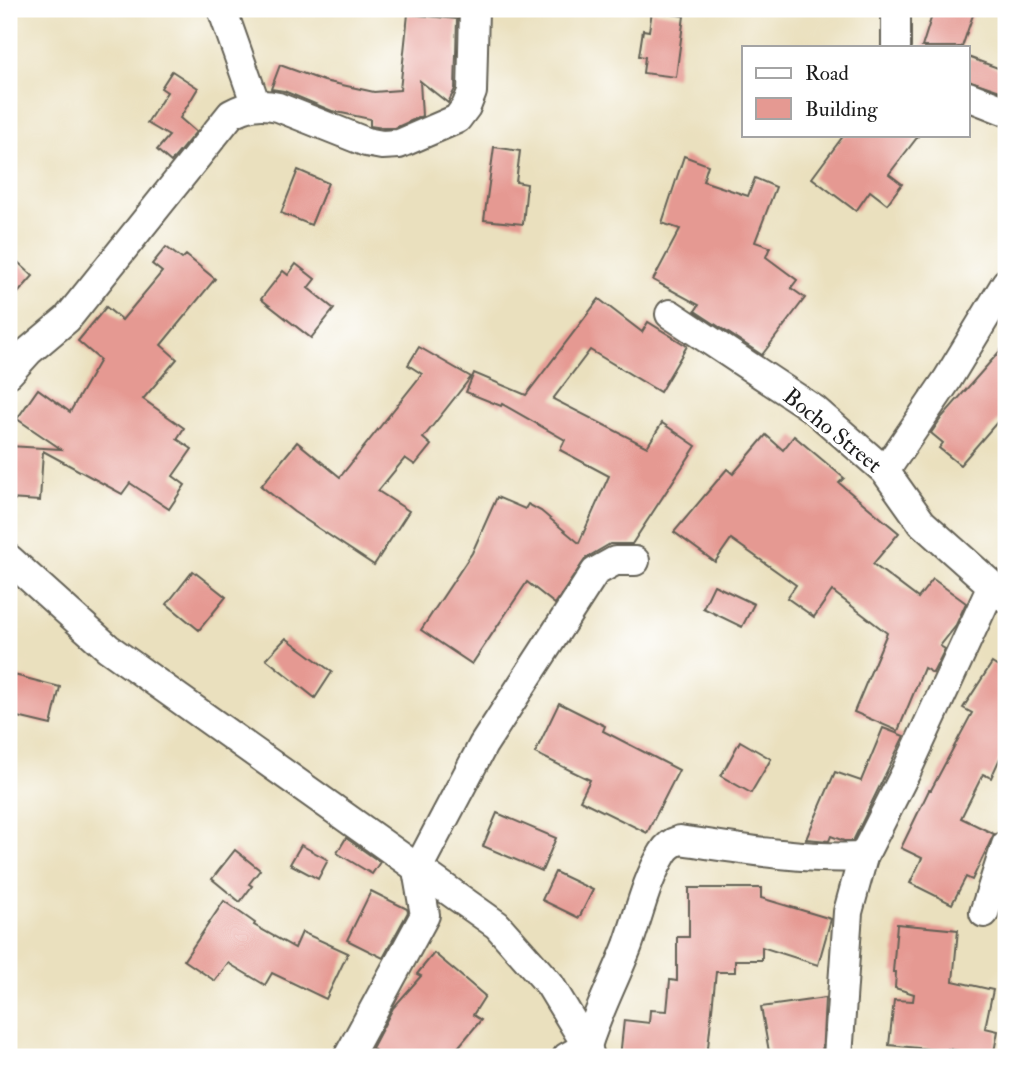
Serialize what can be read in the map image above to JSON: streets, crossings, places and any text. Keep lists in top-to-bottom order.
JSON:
{
  "streets": {
    "street": ["Bocho Street"]
  },
  "legend": ["Road", "Building"]
}
